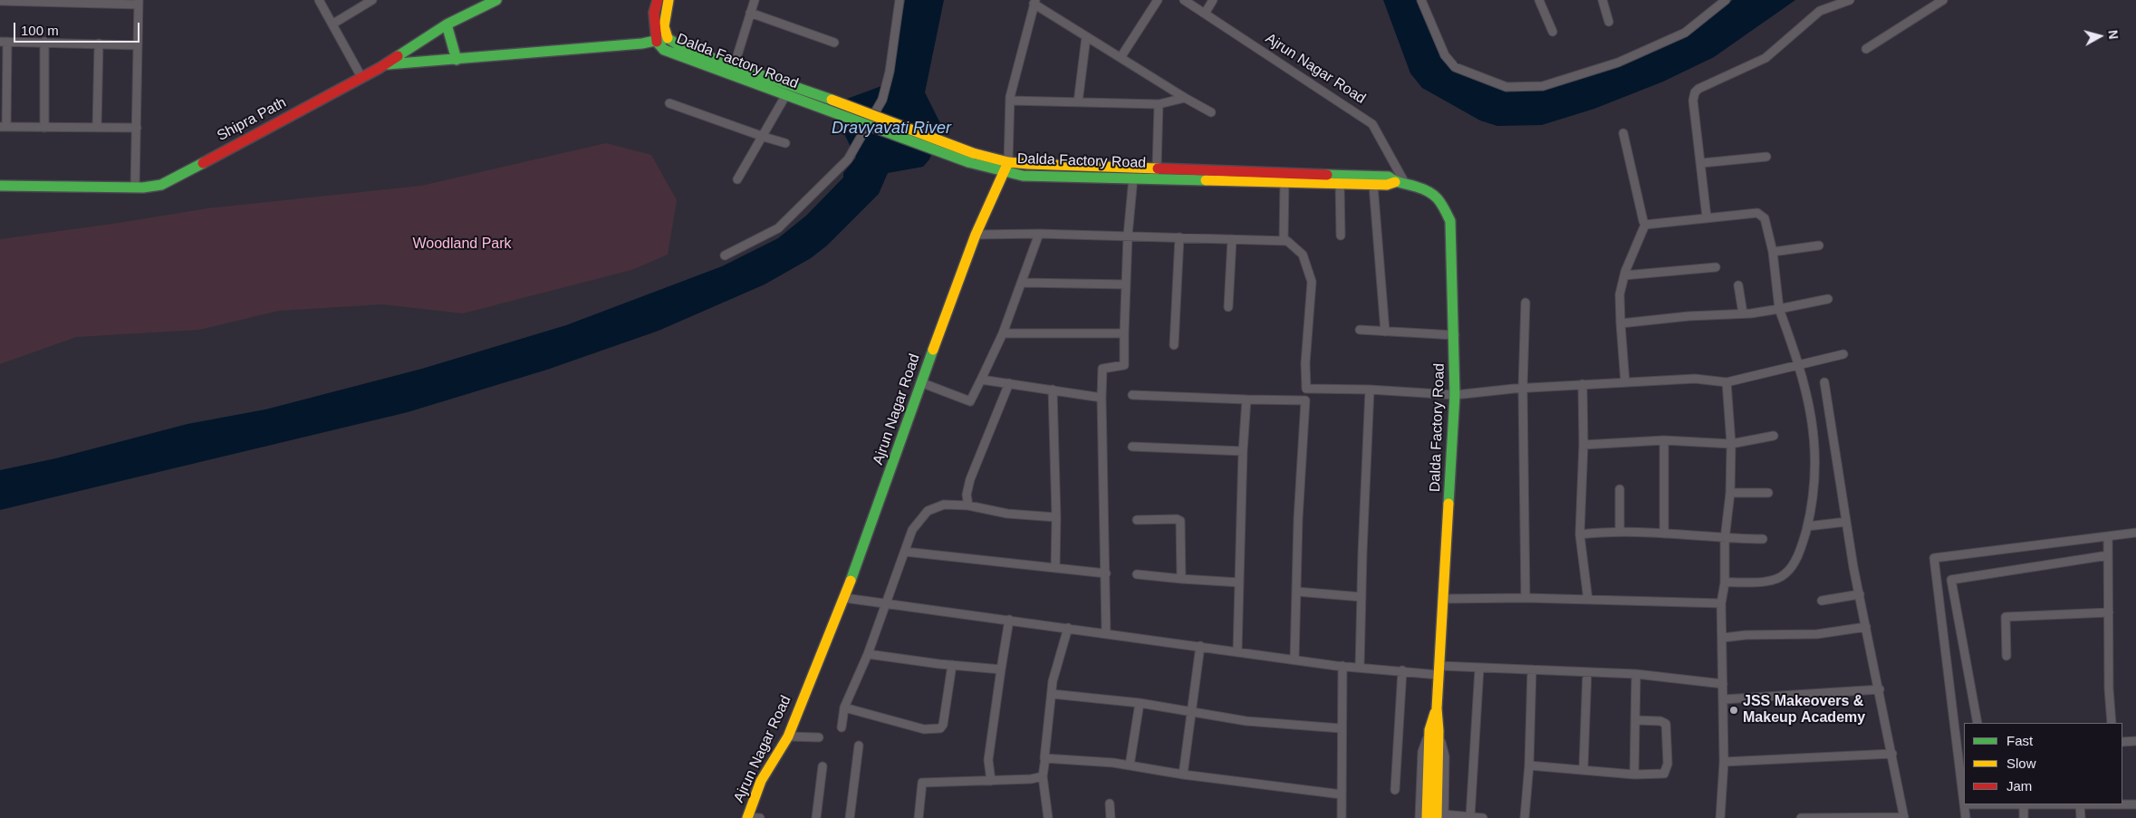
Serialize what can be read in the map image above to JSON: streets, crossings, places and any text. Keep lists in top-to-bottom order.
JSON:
{
  "streets": {
    "street": ["Dalda Factory Road", "Ajrun Nagar Road", "Shipra Path"]
  },
  "crossings": [
    ["Dalda Factory Road", "Ajrun Nagar Road"],
    ["Dalda Factory Road", "Shipra Path"]
  ],
  "water": ["Dravyavati River"],
  "parks": ["Woodland Park"],
  "places": ["JSS Makeovers & Makeup Academy"],
  "legend": ["Fast", "Slow", "Jam"],
  "scale_bar": "100 m",
  "north": "right"
}
